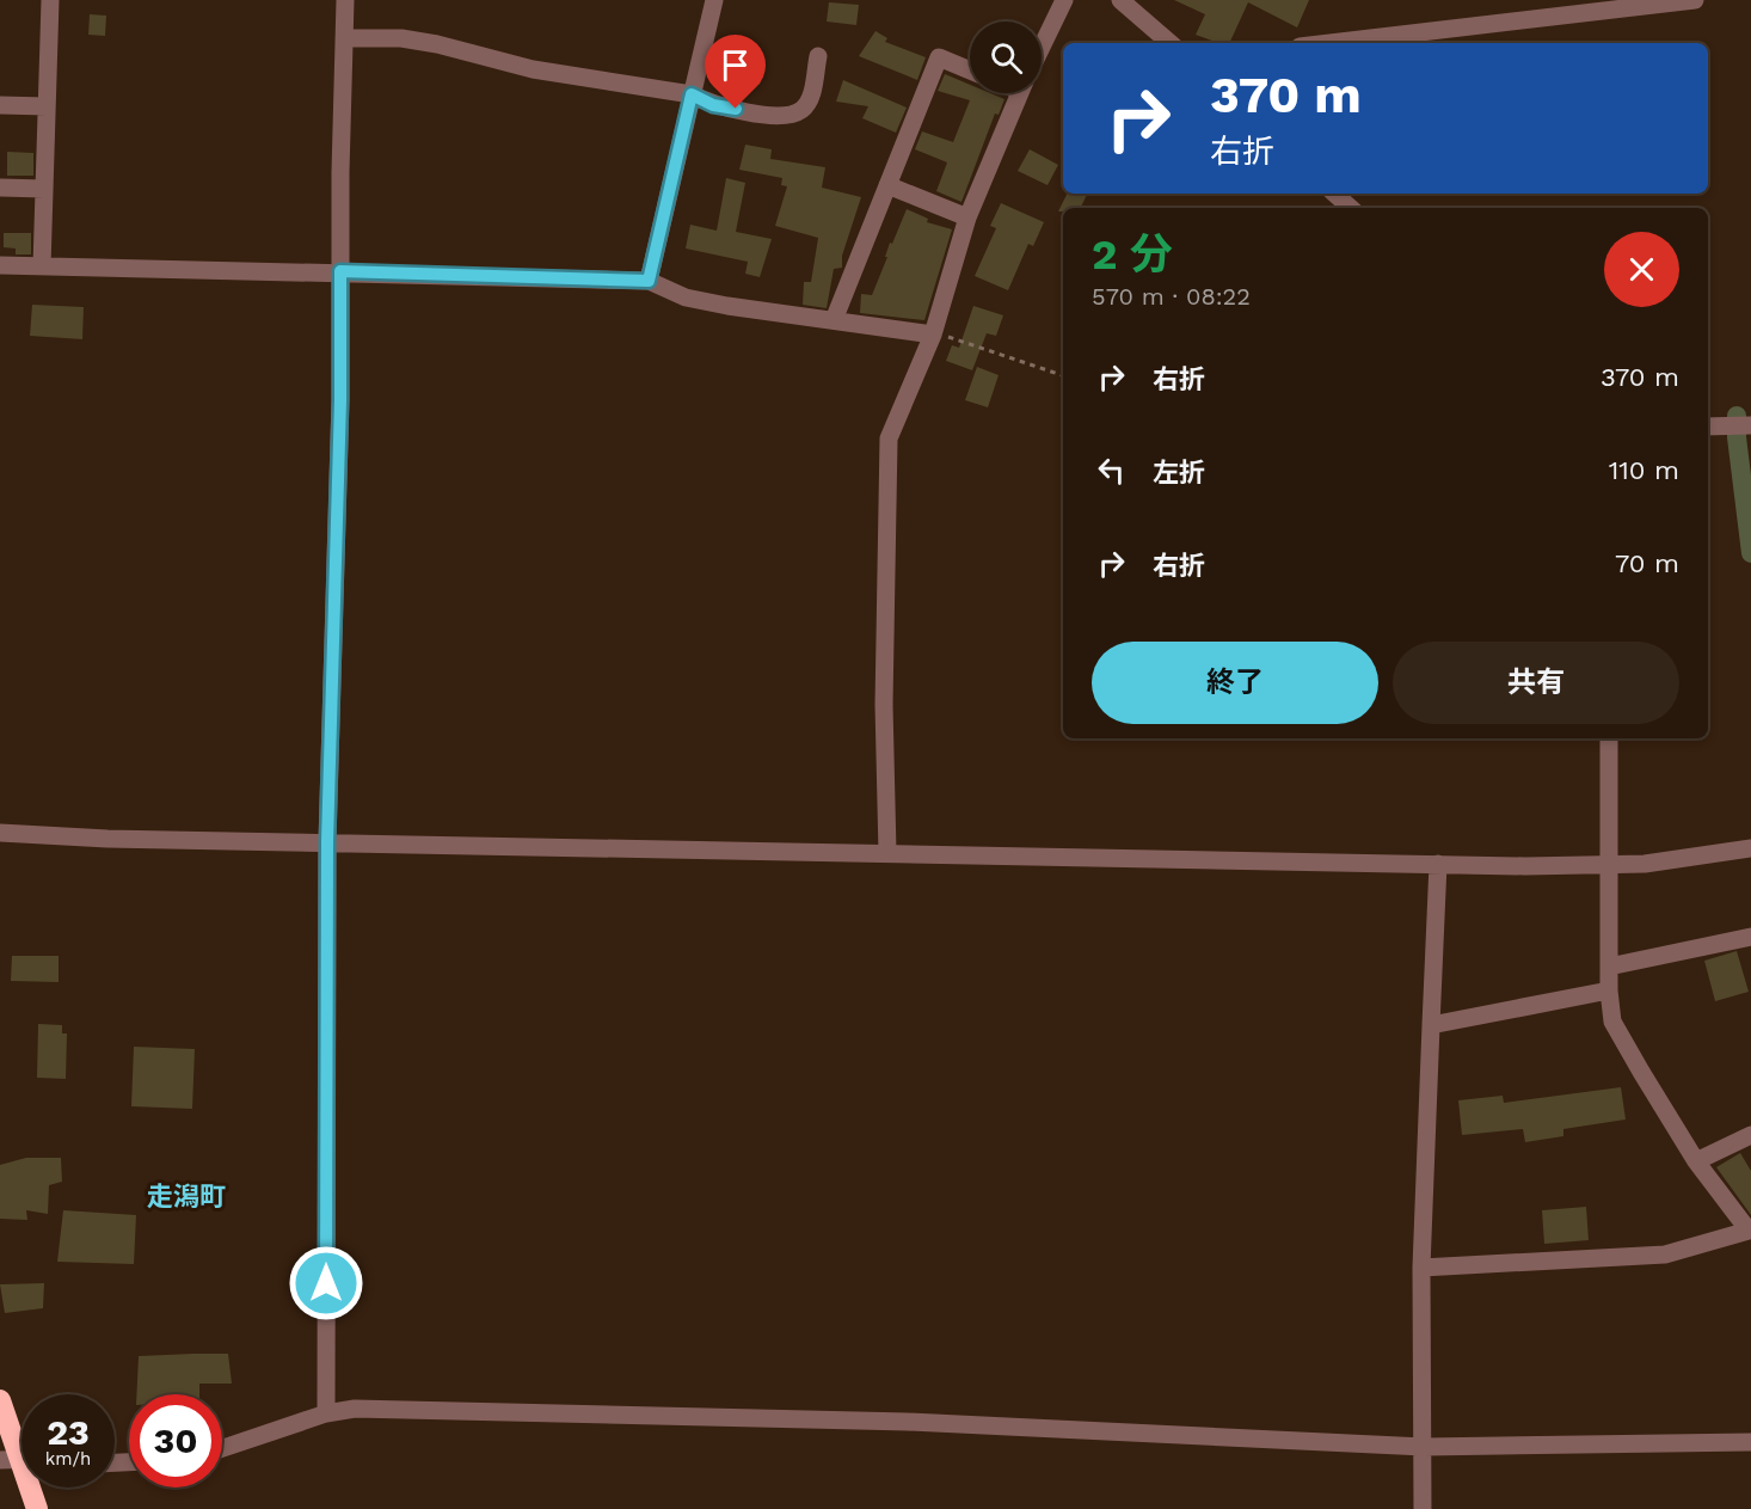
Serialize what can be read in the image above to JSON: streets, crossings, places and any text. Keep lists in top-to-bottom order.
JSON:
{
  "districts": ["走潟町"],
  "page": {
    "turn": ["370 m", "右折"],
    "heading": ["2 分", "570 m · 08:22"],
    "list": [
      {
        "name": "右折",
        "value": "370 m"
      },
      {
        "name": "左折",
        "value": "110 m"
      },
      {
        "name": "右折",
        "value": "70 m"
      }
    ],
    "buttons": ["終了", "共有"],
    "speed": "23 km/h",
    "limit": "30"
  }
}
